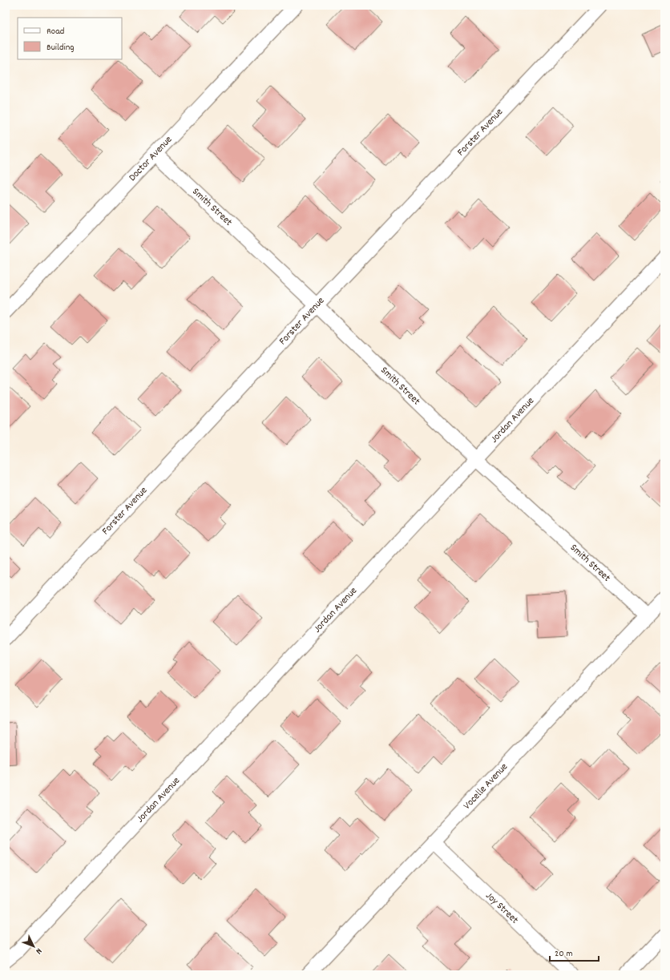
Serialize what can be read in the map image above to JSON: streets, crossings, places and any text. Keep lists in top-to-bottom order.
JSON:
{
  "streets": {
    "street": [
      "Forster Avenue",
      "Doctor Avenue",
      "Smith Street",
      "Jordan Avenue",
      "Vocelle Avenue",
      "Joy Street"
    ]
  },
  "crossings": [
    ["Forster Avenue", "Smith Street"],
    ["Doctor Avenue", "Smith Street"],
    ["Smith Street", "Jordan Avenue"],
    ["Smith Street", "Vocelle Avenue"],
    ["Vocelle Avenue", "Joy Street"]
  ],
  "legend": ["Road", "Building"],
  "scale_bar": "20 m",
  "north": "bottom right"
}
